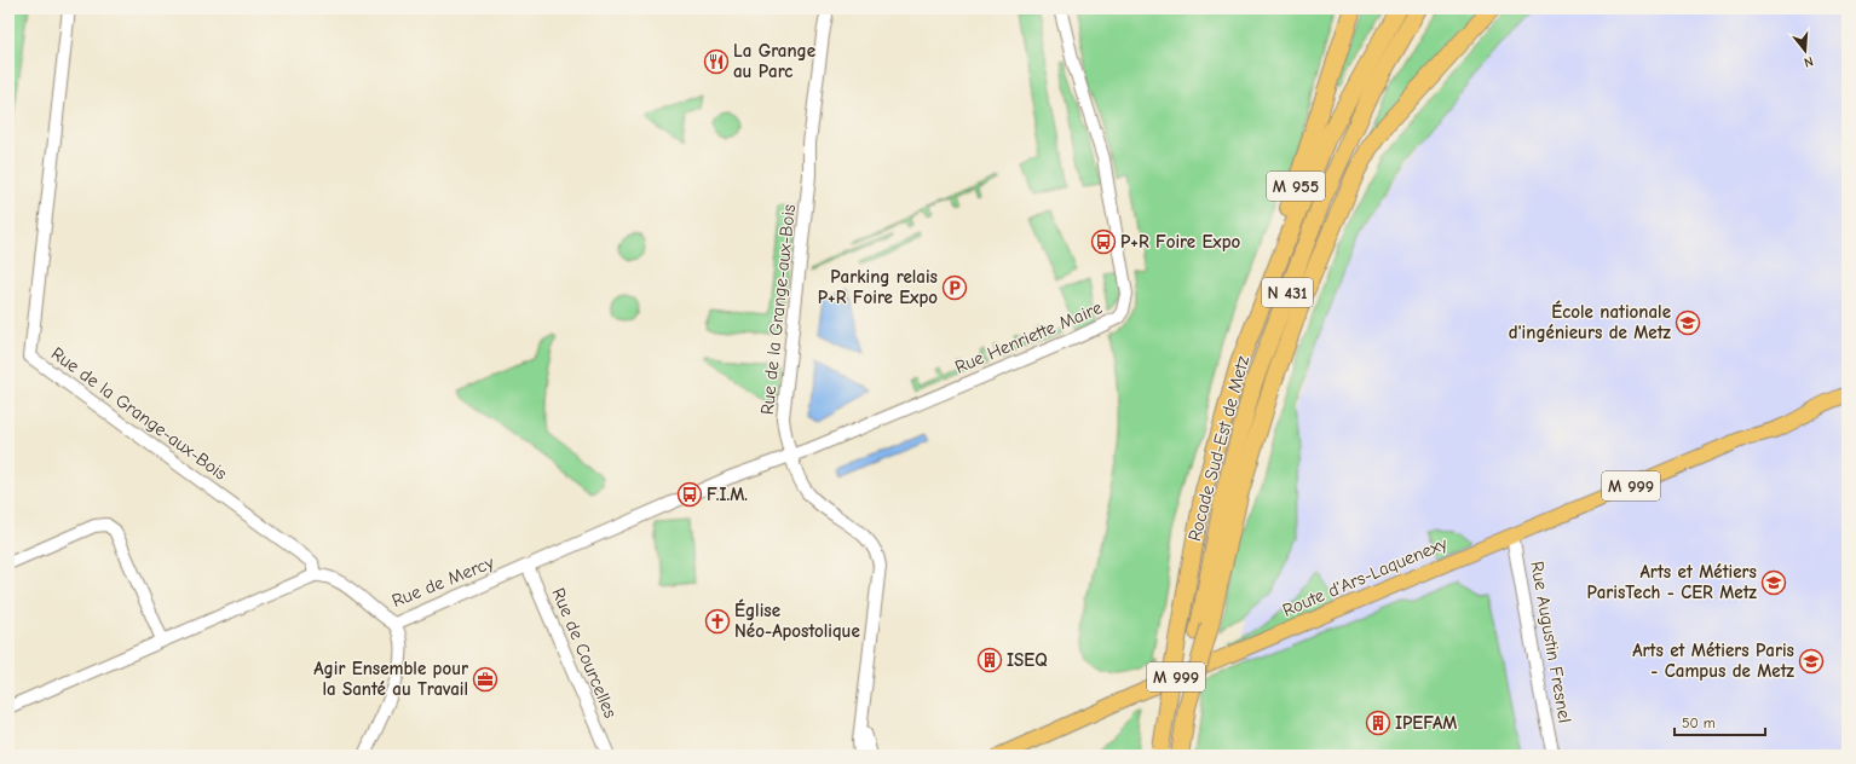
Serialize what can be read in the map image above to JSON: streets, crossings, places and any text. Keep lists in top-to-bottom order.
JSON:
{
  "streets": {
    "highway": ["M 955", "N 431", "Rocade Sud-Est de Metz"],
    "main road": ["M 999", "Route d'Ars-Laquenexy"],
    "street": [
      "Rue de la Grange-aux-Bois",
      "Rue Henriette Maire",
      "Rue de Mercy",
      "Rue Augustin Fresnel",
      "Rue de Courcelles"
    ]
  },
  "crossings": [
    ["M 955", "Rocade Sud-Est de Metz"],
    ["Rue de la Grange-aux-Bois", "Rue Henriette Maire"],
    ["Rue de la Grange-aux-Bois", "Rue de Mercy"],
    ["Rue Henriette Maire", "Rue de Mercy"],
    ["Route d'Ars-Laquenexy", "Rue Augustin Fresnel"],
    ["Rue de Mercy", "Rue de Courcelles"]
  ],
  "places": {
    "restaurant": ["La Grange au Parc"],
    "bus stop": ["P+R Foire Expo", "F.I.M."],
    "parking": ["Parking relais P+R Foire Expo"],
    "school or university": ["École nationale d'ingénieurs de Metz", "Arts et Métiers ParisTech - CER Metz", "Arts et Métiers Paris - Campus de Metz"],
    "church": ["Église Néo-Apostolique"],
    "building": ["ISEQ", "IPEFAM"],
    "office": ["Agir Ensemble pour la Santé au Travail"]
  },
  "scale_bar": "50 m",
  "north": "bottom"
}
